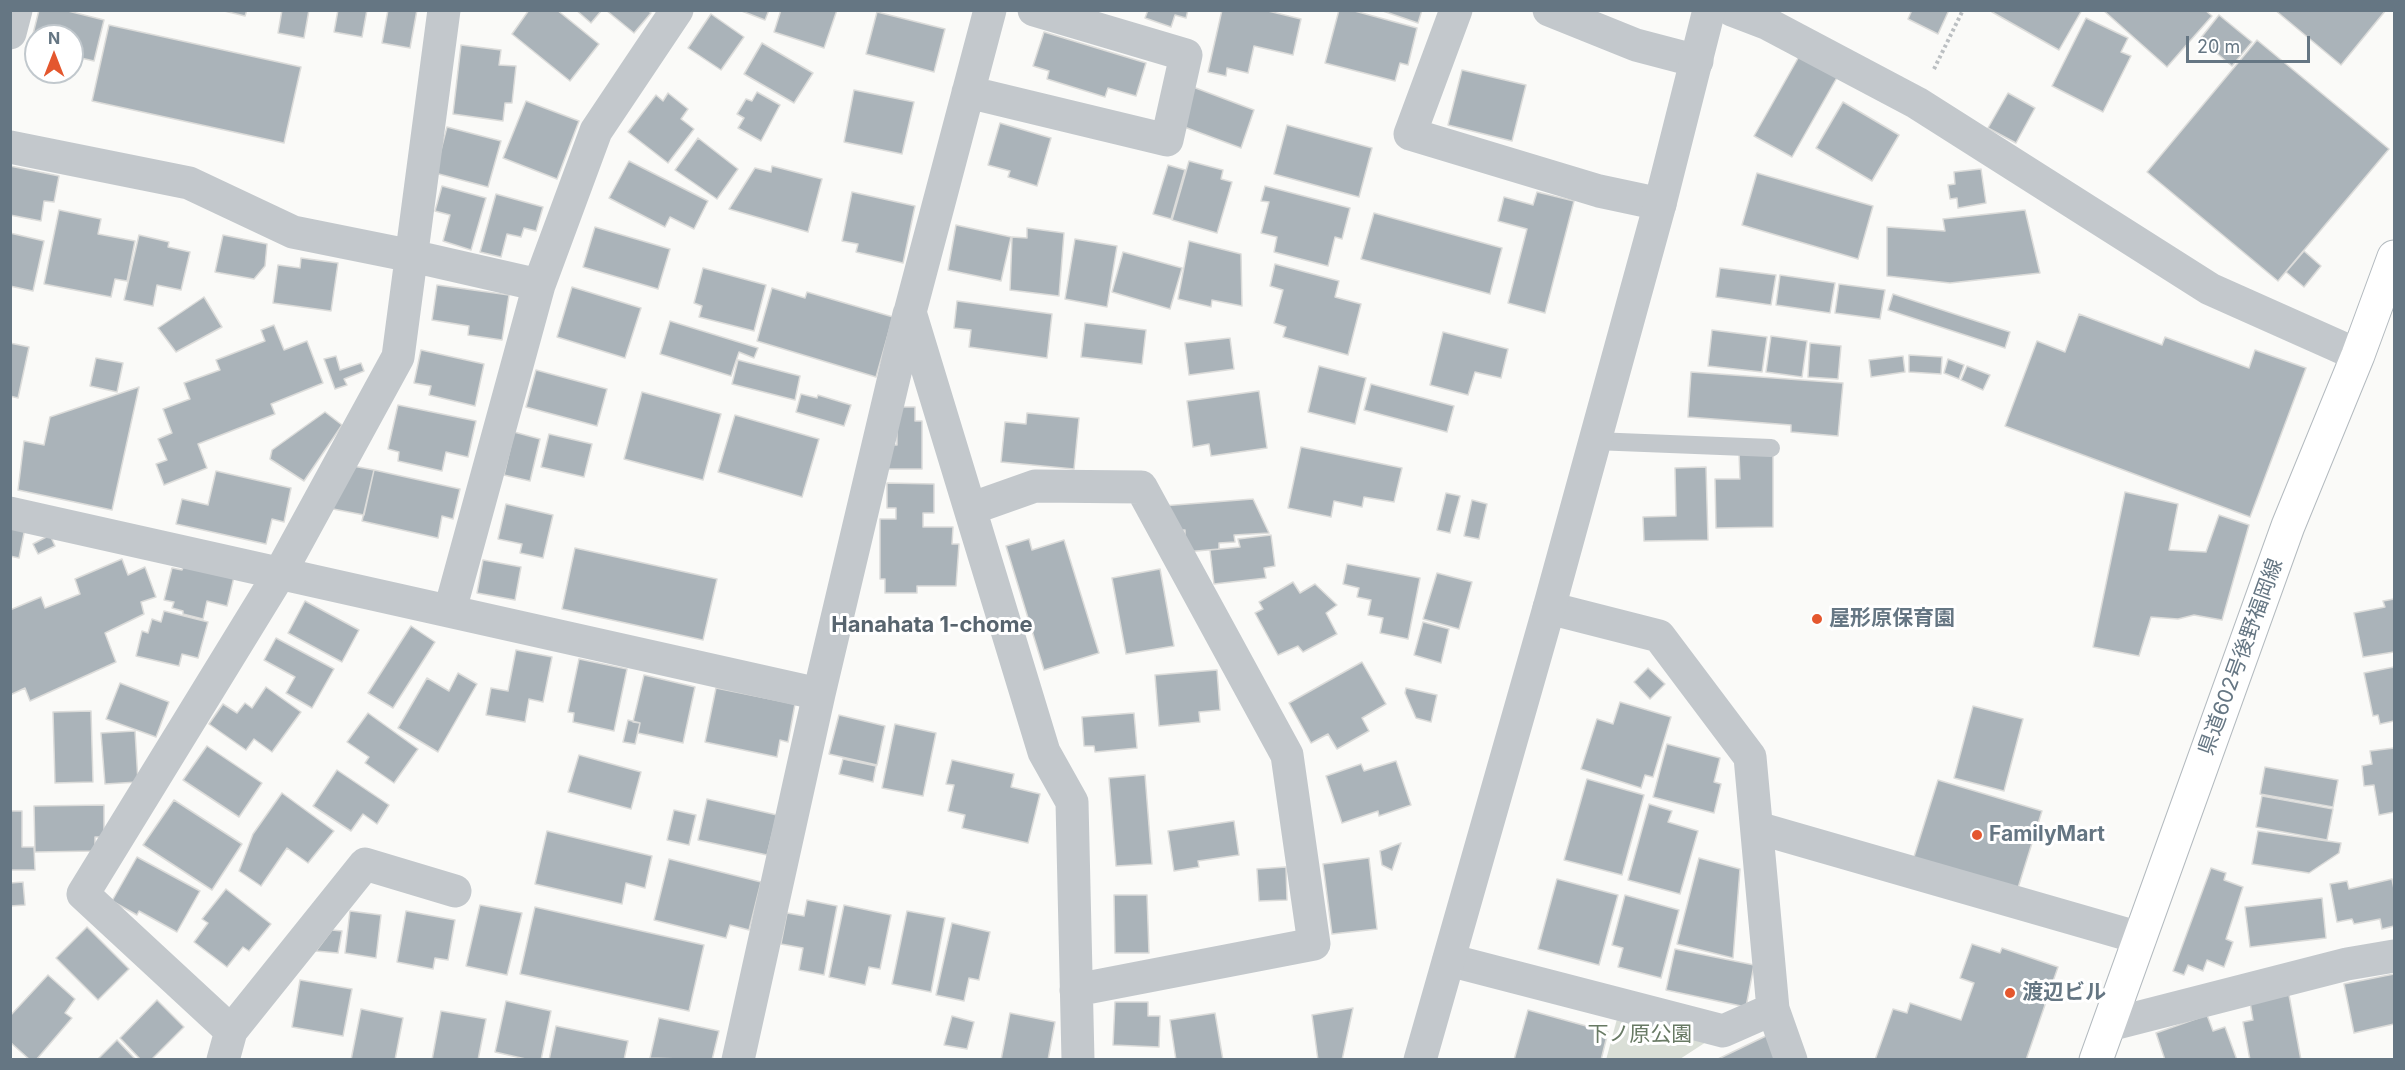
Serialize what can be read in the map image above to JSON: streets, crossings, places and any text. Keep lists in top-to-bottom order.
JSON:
{
  "streets": {
    "main road": ["県道602号後野福岡線"]
  },
  "districts": ["Hanahata 1-chome"],
  "parks": ["下ノ原公園"],
  "places": ["屋形原保育園", "FamilyMart", "渡辺ビル"],
  "scale_bar": "20 m",
  "north": "top"
}
